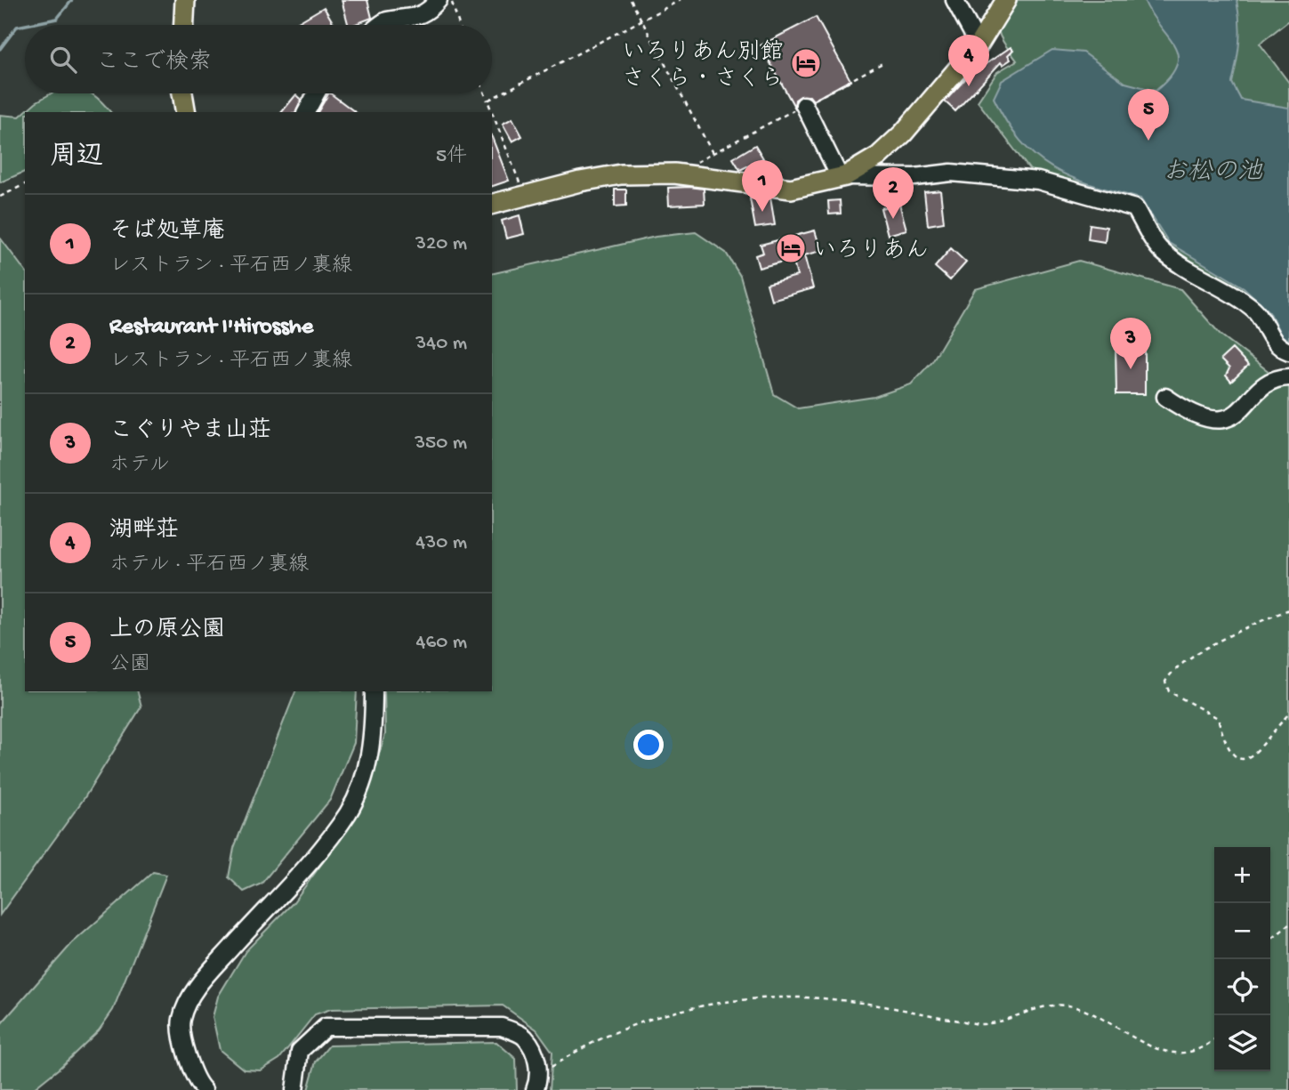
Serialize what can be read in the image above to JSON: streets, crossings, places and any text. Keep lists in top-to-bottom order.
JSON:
{
  "water": ["お松の池"],
  "places": {
    "hotel": ["いろりあん別館 さくら・さくら", "いろりあん"]
  },
  "page": {
    "search": "ここで検索",
    "pins": [
      "4",
      "5",
      "1",
      "2",
      "3"
    ],
    "heading": ["周辺", "5件"],
    "list": [
      {
        "mark": "1",
        "name": "そば処草庵",
        "note": "レストラン · 平石西ノ裏線",
        "value": "320 m"
      },
      {
        "mark": "2",
        "name": "Restaurant I'Hirosshe",
        "note": "レストラン · 平石西ノ裏線",
        "value": "340 m"
      },
      {
        "mark": "3",
        "name": "こぐりやま山荘",
        "note": "ホテル",
        "value": "350 m"
      },
      {
        "mark": "4",
        "name": "湖畔荘",
        "note": "ホテル · 平石西ノ裏線",
        "value": "430 m"
      },
      {
        "mark": "5",
        "name": "上の原公園",
        "note": "公園",
        "value": "460 m"
      }
    ],
    "map_buttons": ["+", "−"]
  }
}
